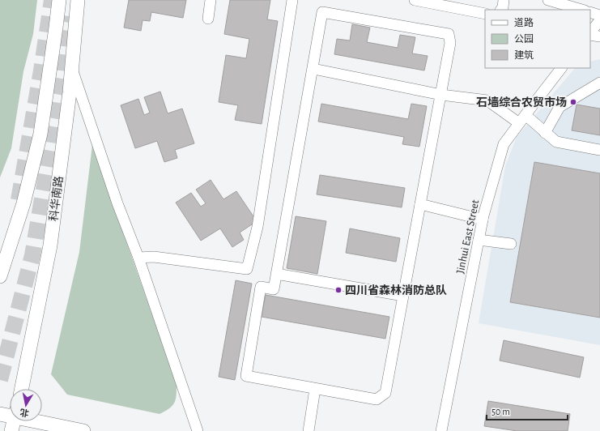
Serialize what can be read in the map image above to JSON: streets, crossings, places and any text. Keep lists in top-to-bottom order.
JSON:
{
  "streets": {
    "main road": ["科华南路"],
    "street": ["Jinhui East Street"]
  },
  "places": ["石墙综合农贸市场", "四川省森林消防总队"],
  "legend": ["道路", "公园", "建筑"],
  "scale_bar": "50 m",
  "north": "bottom"
}
